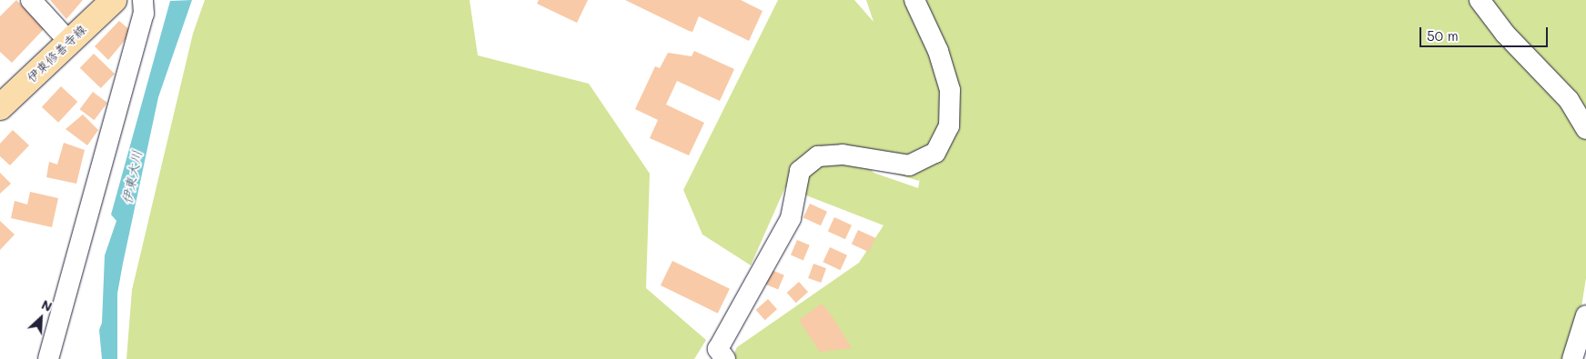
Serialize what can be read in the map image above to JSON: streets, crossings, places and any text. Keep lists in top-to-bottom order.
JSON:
{
  "streets": {
    "main road": ["伊東修善寺線"]
  },
  "water": ["伊東大川"],
  "scale_bar": "50 m",
  "north": "top right"
}
